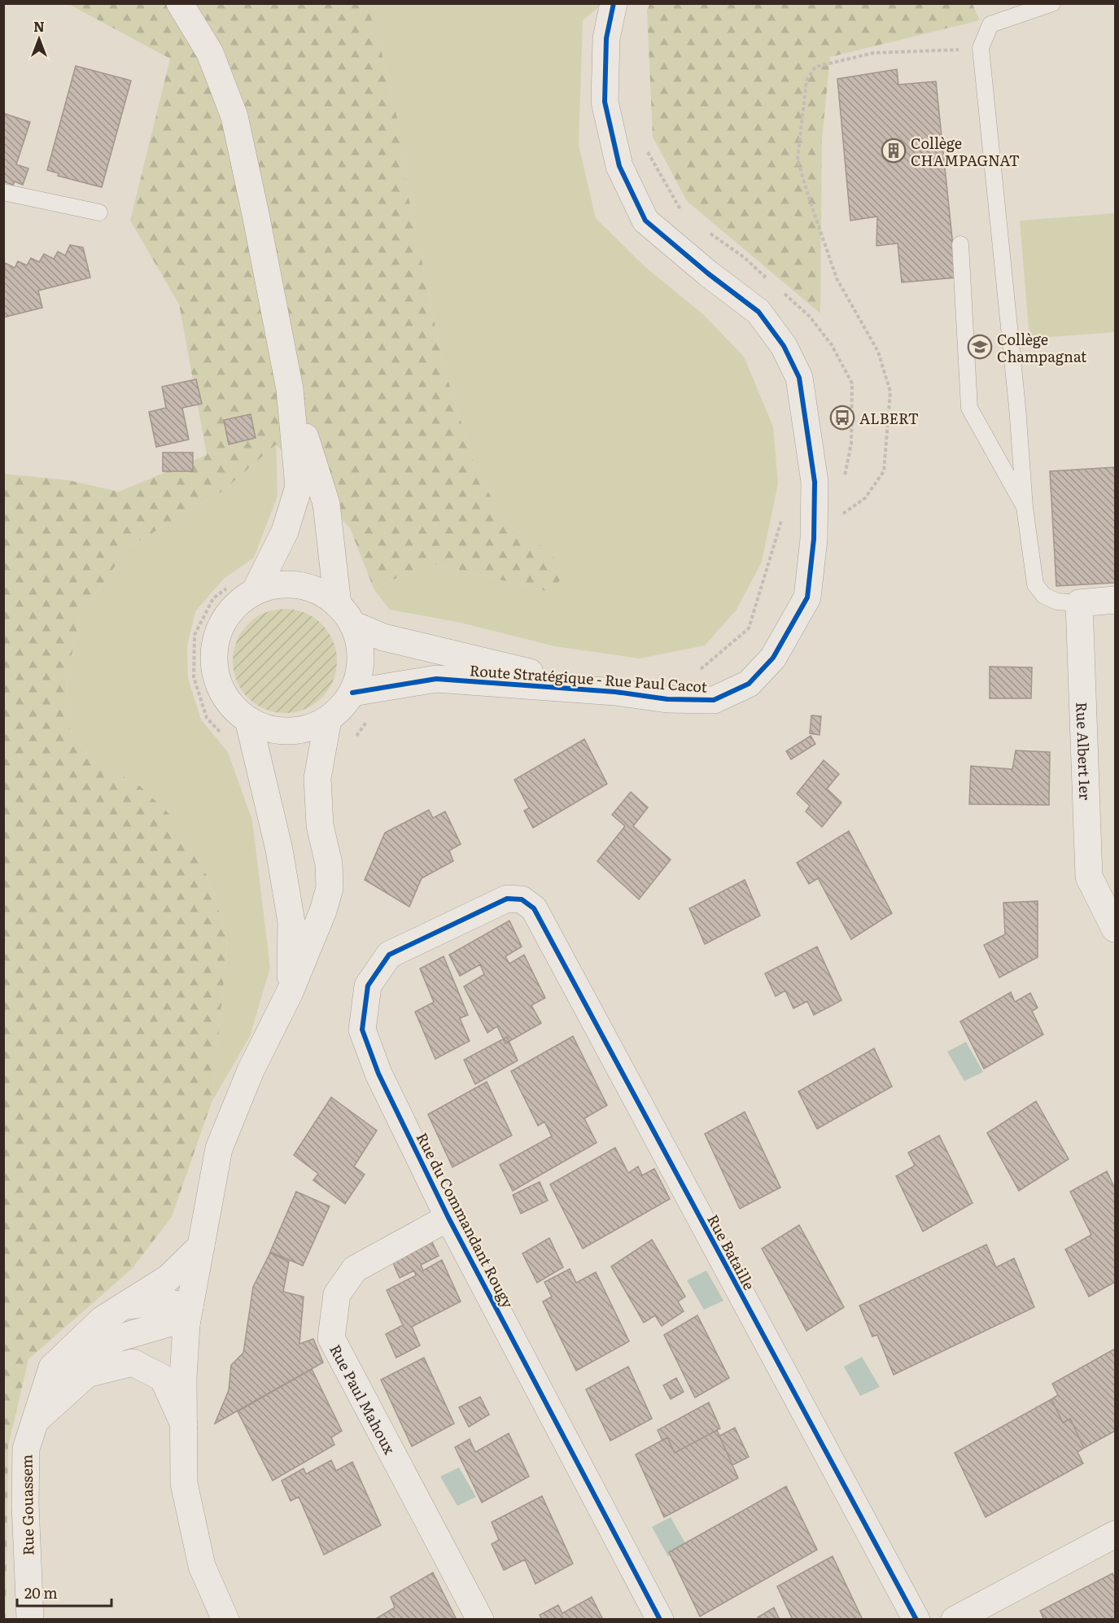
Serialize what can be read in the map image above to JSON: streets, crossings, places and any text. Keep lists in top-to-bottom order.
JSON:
{
  "streets": {
    "street": [
      "Route Stratégique - Rue Paul Cacot",
      "Rue Albert 1er",
      "Rue du Commandant Rougy",
      "Rue Bataille",
      "Rue Paul Mahoux",
      "Rue Gouassem"
    ]
  },
  "crossings": [
    ["Rue du Commandant Rougy", "Rue Bataille"],
    ["Rue du Commandant Rougy", "Rue Paul Mahoux"]
  ],
  "places": {
    "building": ["Collège CHAMPAGNAT"],
    "school or university": ["Collège Champagnat"],
    "bus stop": ["ALBERT"]
  },
  "scale_bar": "20 m",
  "north": "top"
}
